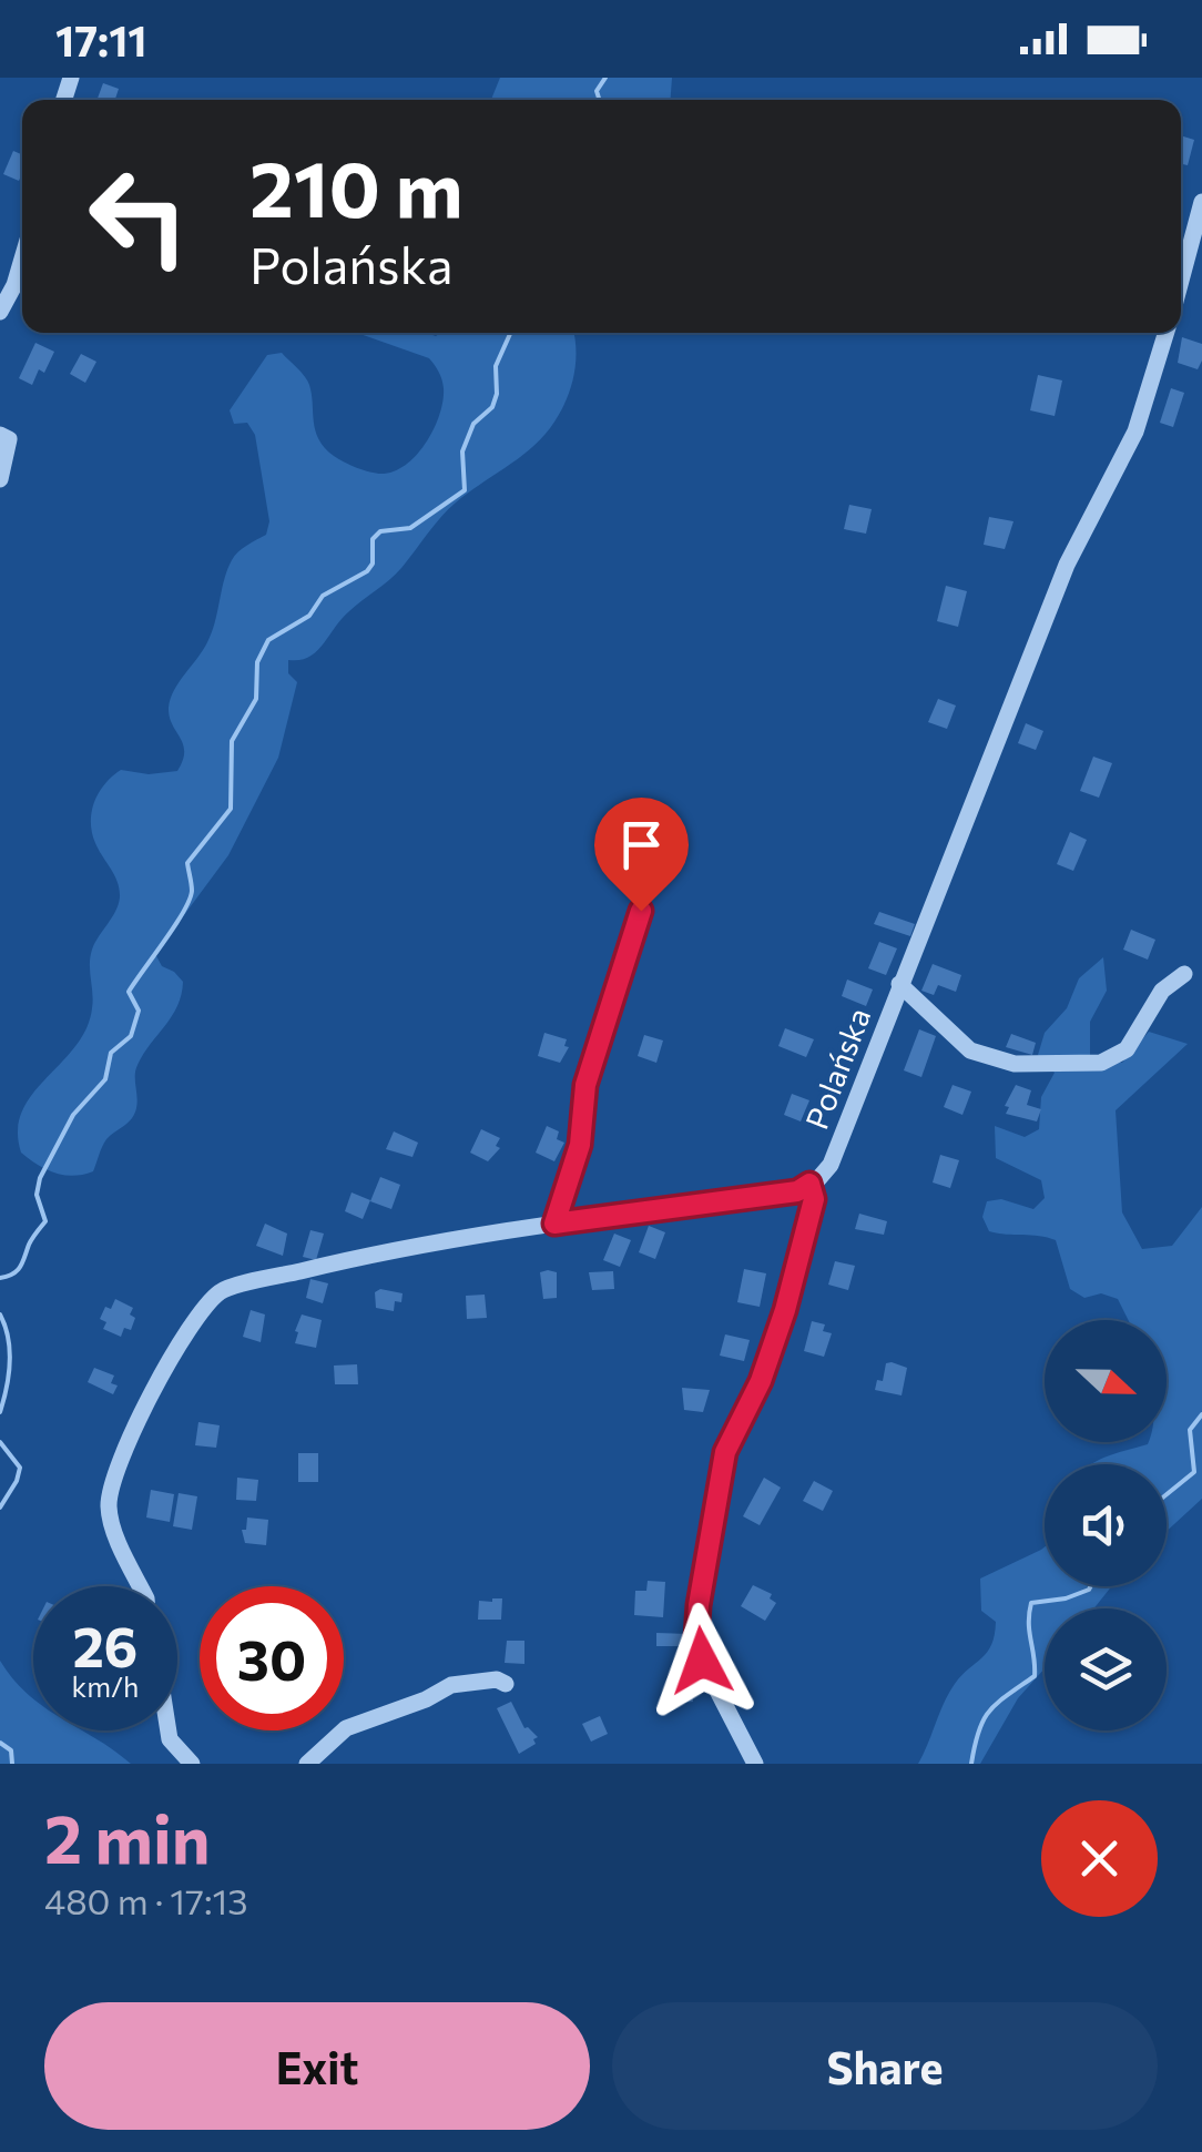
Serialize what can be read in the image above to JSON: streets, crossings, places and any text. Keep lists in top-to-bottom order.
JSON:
{
  "streets": {
    "street": ["Polańska"]
  },
  "north": "right",
  "page": {
    "status": "17:11",
    "turn": ["210 m", "Polańska"],
    "speed": "26 km/h",
    "limit": "30",
    "heading": ["2 min", "480 m · 17:13"],
    "buttons": ["Exit", "Share"]
  }
}
